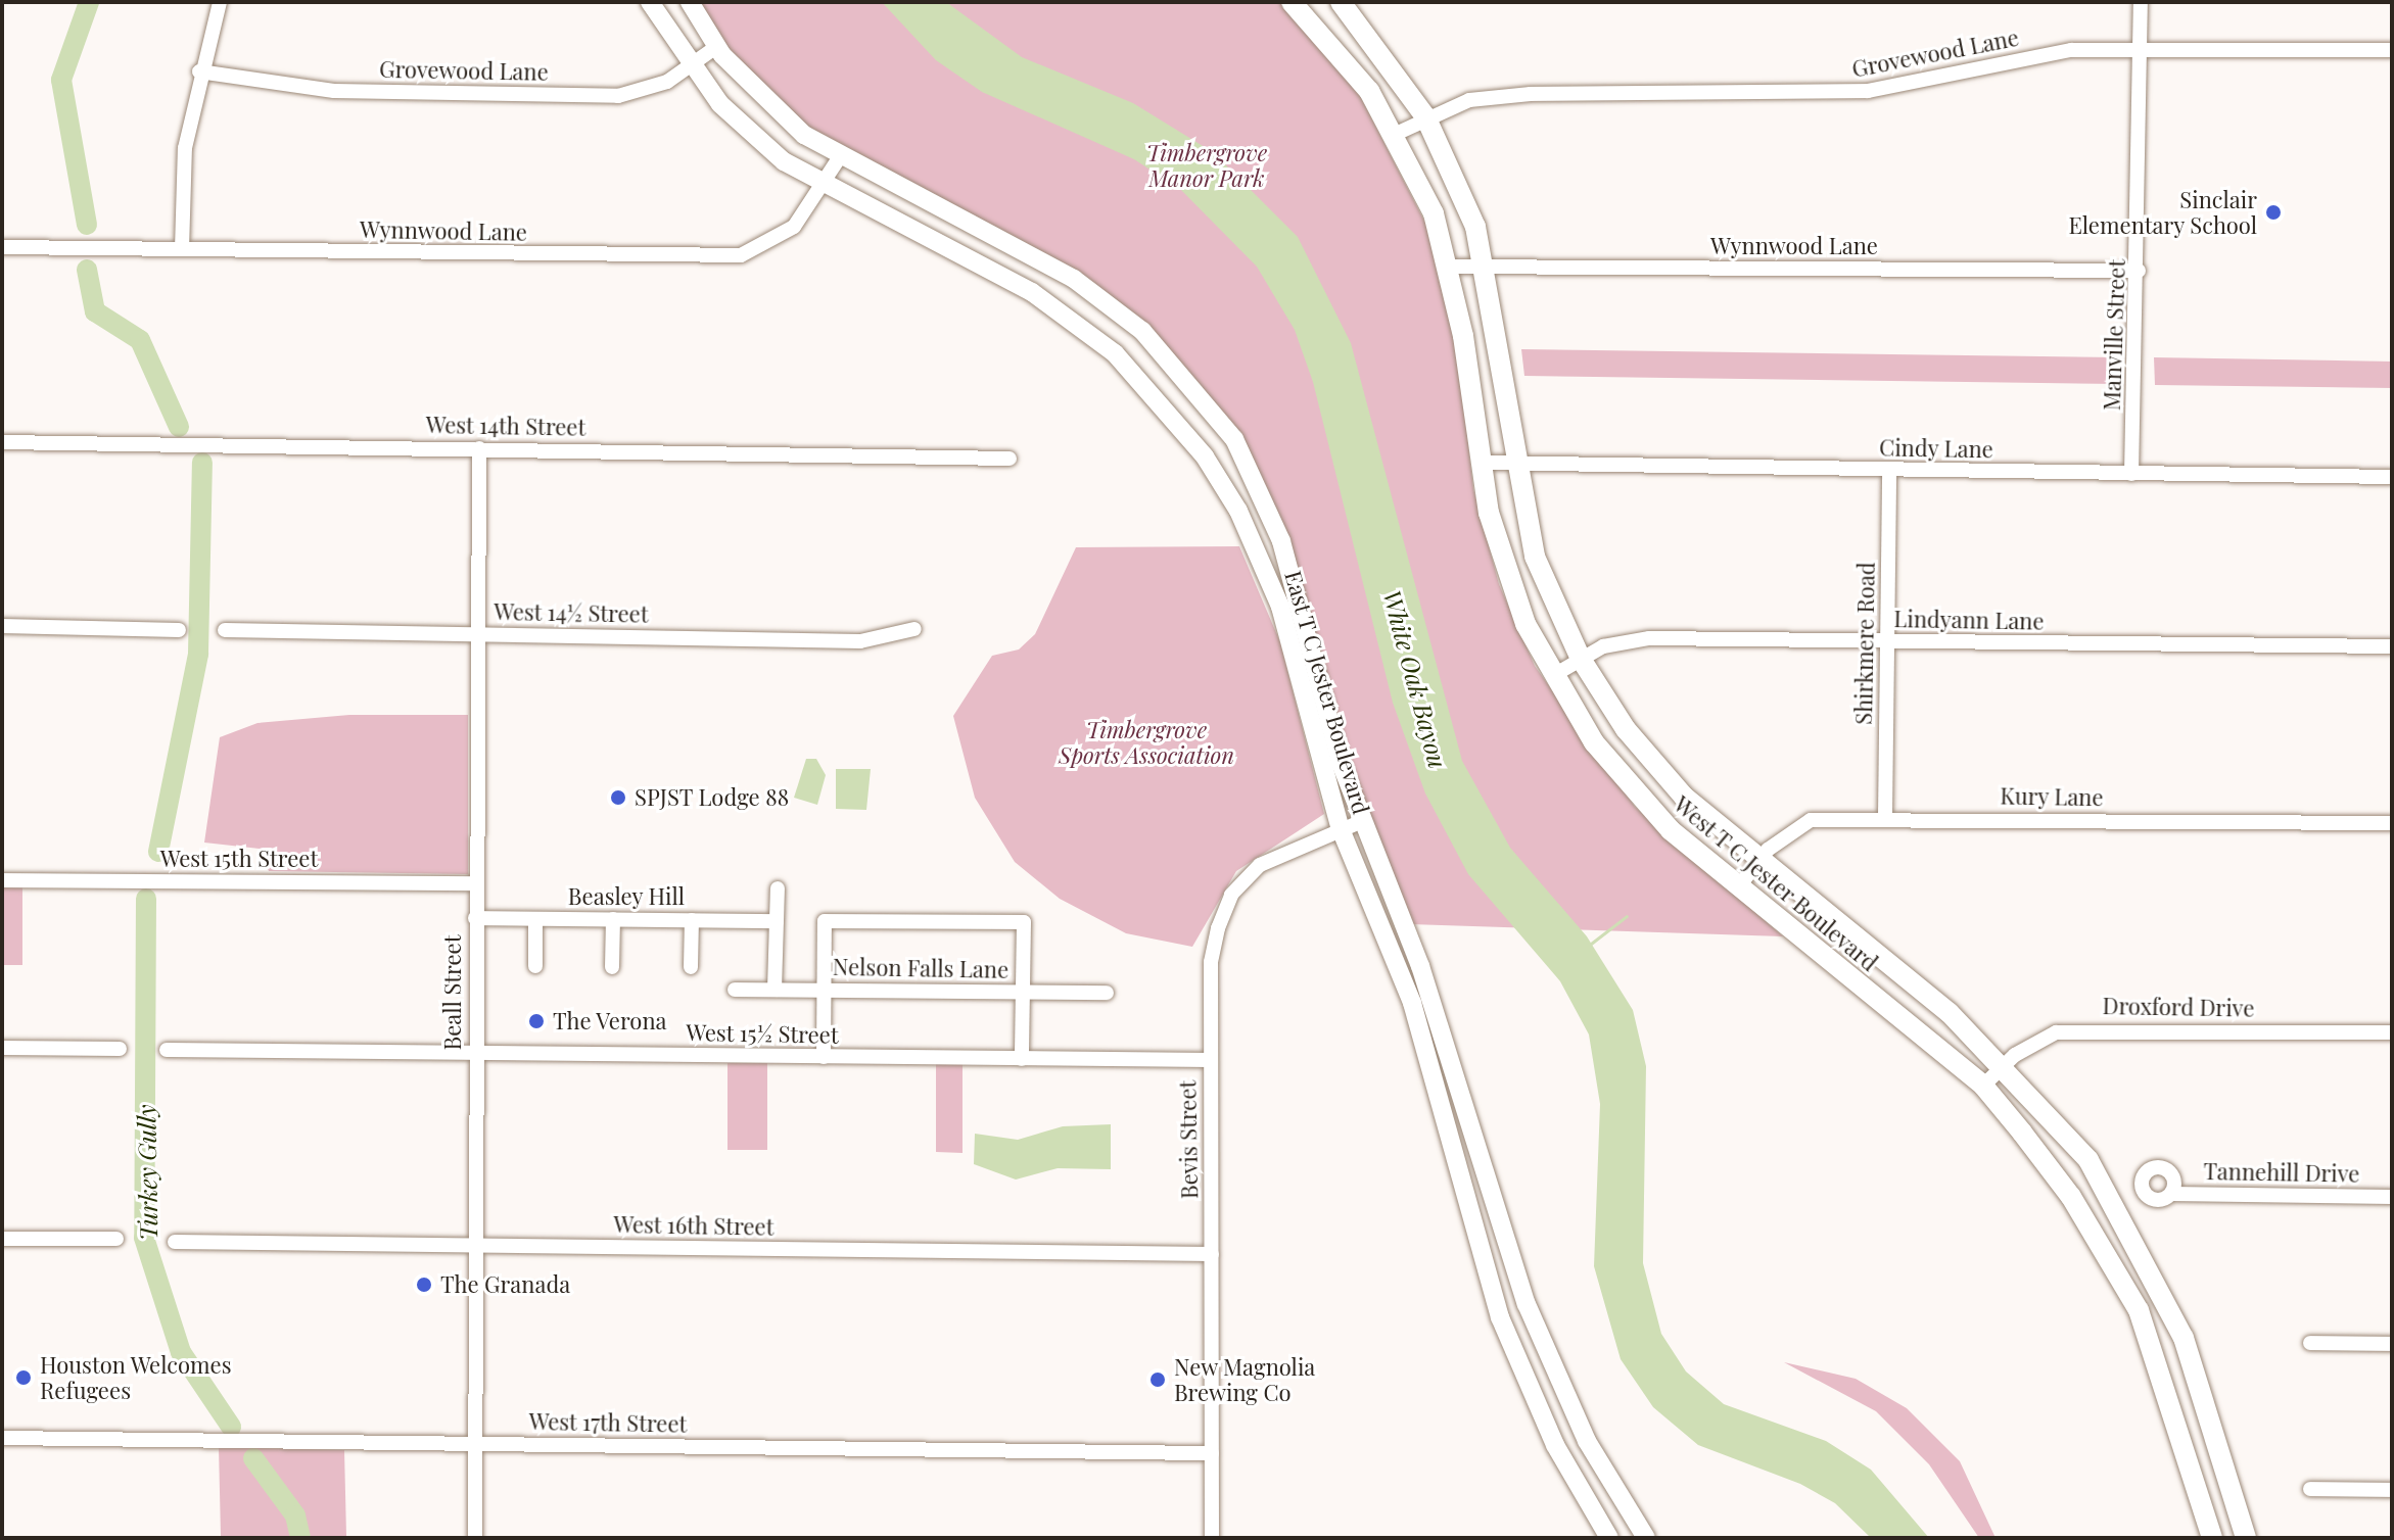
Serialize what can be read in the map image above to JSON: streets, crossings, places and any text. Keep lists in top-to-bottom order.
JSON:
{
  "streets": {
    "main road": ["West T C Jester Boulevard"],
    "street": [
      "Grovewood Lane",
      "Wynnwood Lane",
      "Manville Street",
      "West 14th Street",
      "Cindy Lane",
      "West 14½ Street",
      "Lindyann Lane",
      "Shirkmere Road",
      "East T C Jester Boulevard",
      "Kury Lane",
      "West 15th Street",
      "Beasley Hill",
      "Nelson Falls Lane",
      "Beall Street",
      "Droxford Drive",
      "West 15½ Street",
      "Bevis Street",
      "Tannehill Drive",
      "West 16th Street",
      "West 17th Street"
    ]
  },
  "crossings": [
    ["Grovewood Lane", "Manville Street"],
    ["Grovewood Lane", "East T C Jester Boulevard"],
    ["Grovewood Lane", "West T C Jester Boulevard"],
    ["Wynnwood Lane", "Manville Street"],
    ["Wynnwood Lane", "East T C Jester Boulevard"],
    ["Wynnwood Lane", "West T C Jester Boulevard"],
    ["Manville Street", "Cindy Lane"],
    ["West 14th Street", "Beall Street"],
    ["Cindy Lane", "Shirkmere Road"],
    ["Cindy Lane", "West T C Jester Boulevard"],
    ["West 14½ Street", "Beall Street"],
    ["Lindyann Lane", "Shirkmere Road"],
    ["Lindyann Lane", "West T C Jester Boulevard"],
    ["Shirkmere Road", "Kury Lane"],
    ["East T C Jester Boulevard", "Bevis Street"],
    ["Kury Lane", "West T C Jester Boulevard"],
    ["West 15th Street", "Beall Street"],
    ["West T C Jester Boulevard", "Droxford Drive"],
    ["Beasley Hill", "Beall Street"],
    ["Beall Street", "West 15½ Street"],
    ["Beall Street", "West 16th Street"],
    ["Beall Street", "West 17th Street"],
    ["West 15½ Street", "Bevis Street"],
    ["Bevis Street", "West 16th Street"],
    ["Bevis Street", "West 17th Street"]
  ],
  "water": ["White Oak Bayou", "Turkey Gully"],
  "parks": ["Timbergrove Manor Park", "Timbergrove Sports Association"],
  "places": [
    "Sinclair Elementary School",
    "SPJST Lodge 88",
    "The Verona",
    "The Granada",
    "Houston Welcomes Refugees",
    "New Magnolia Brewing Co"
  ]
}
